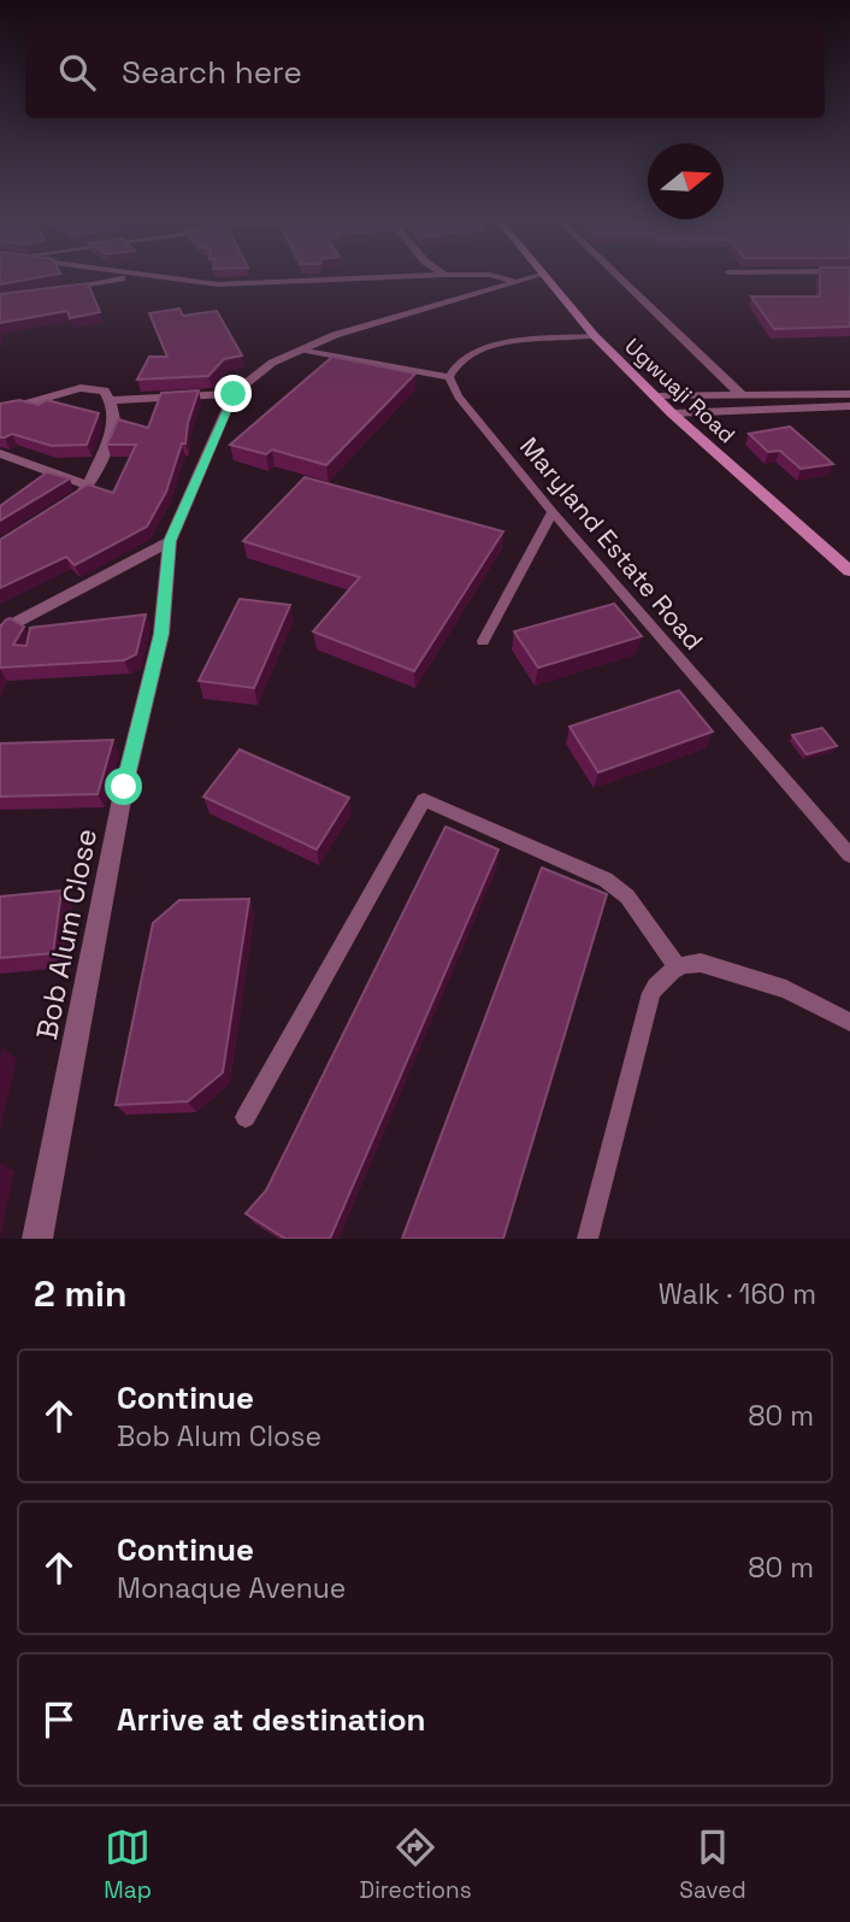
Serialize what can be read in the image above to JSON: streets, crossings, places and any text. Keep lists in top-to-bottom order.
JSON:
{
  "streets": {
    "main road": ["Ugwuaji Road"],
    "street": ["Bob Alum Close"],
    "lane": ["Maryland Estate Road"]
  },
  "north": "right",
  "page": {
    "search": "Search here",
    "heading": ["2 min", "Walk · 160 m"],
    "list": [
      ["Continue", "Bob Alum Close", "80 m"],
      ["Continue", "Monaque Avenue", "80 m"],
      "Arrive at destination"
    ],
    "nav": ["Map", "Directions", "Saved"]
  }
}
